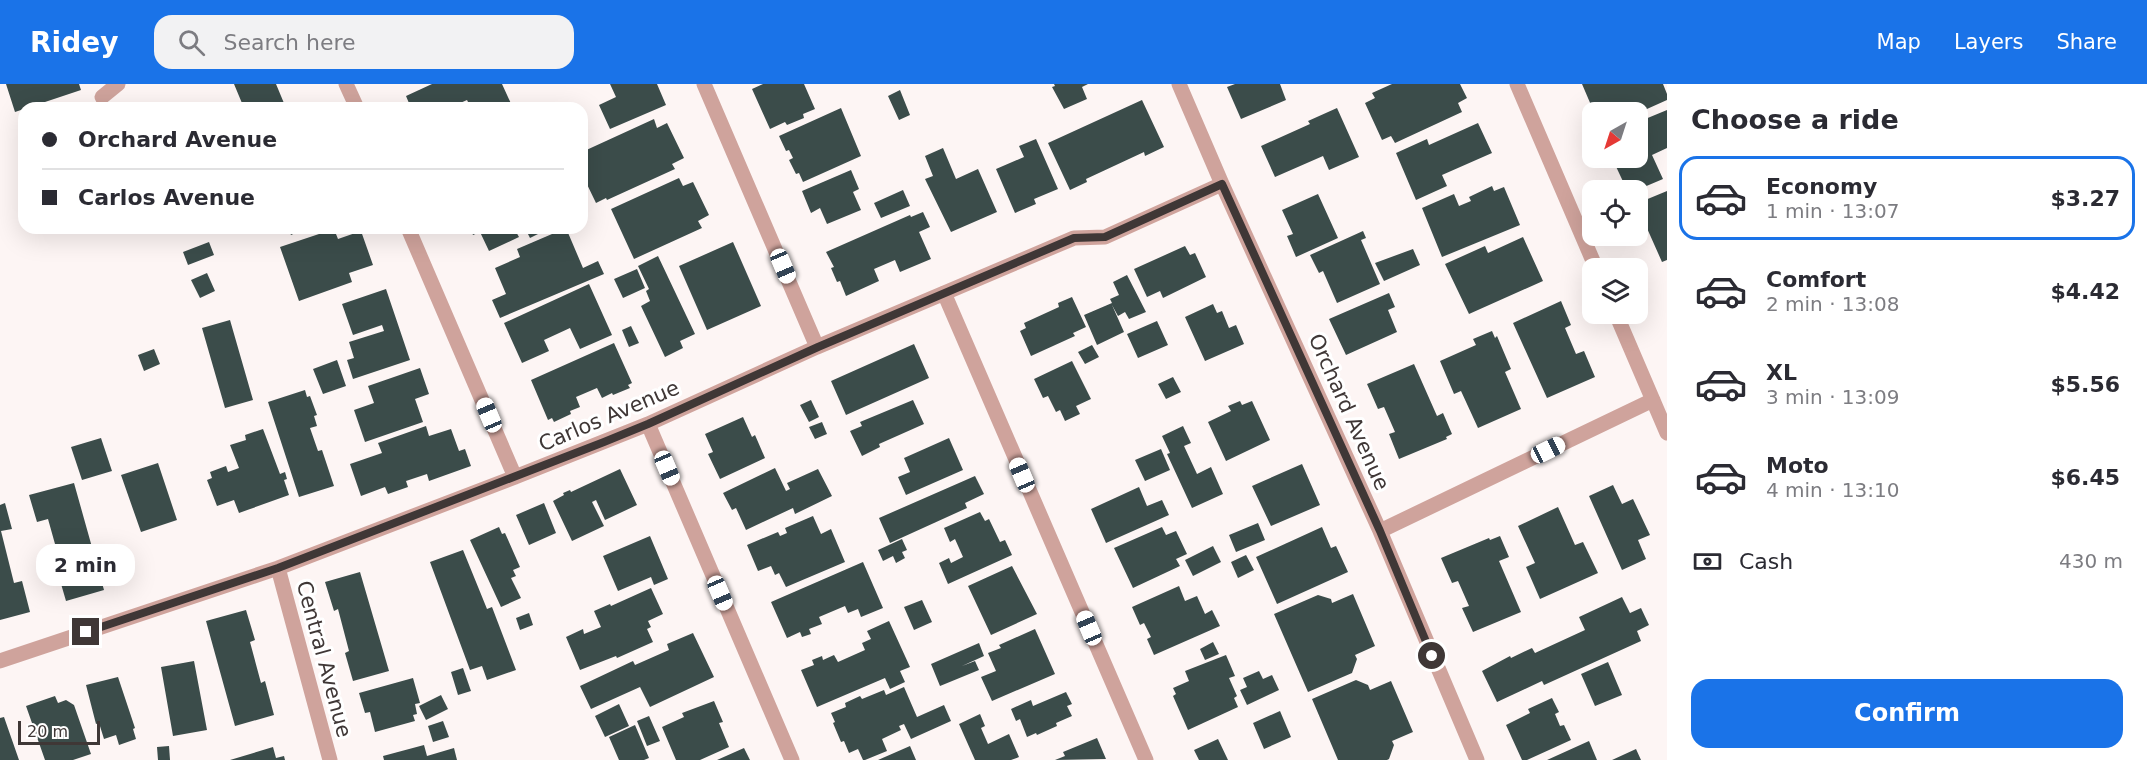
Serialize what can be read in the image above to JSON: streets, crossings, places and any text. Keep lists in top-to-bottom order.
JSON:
{
  "streets": {
    "street": ["Orchard Avenue", "Carlos Avenue", "Central Avenue"]
  },
  "crossings": [
    ["Orchard Avenue", "Carlos Avenue"],
    ["Carlos Avenue", "Central Avenue"]
  ],
  "scale_bar": "20 m",
  "north": "bottom left",
  "page": {
    "header": "Ridey",
    "search": "Search here",
    "nav": ["Map", "Layers", "Share"],
    "heading": "Choose a ride",
    "banner": ["Orchard Avenue", "Carlos Avenue"],
    "list": [
      {
        "name": "Economy",
        "note": "1 min · 13:07",
        "value": "$3.27"
      },
      {
        "name": "Comfort",
        "note": "2 min · 13:08",
        "value": "$4.42"
      },
      {
        "name": "XL",
        "note": "3 min · 13:09",
        "value": "$5.56"
      },
      {
        "name": "Moto",
        "note": "4 min · 13:10",
        "value": "$6.45"
      }
    ],
    "pay": ["Cash", "430 m"],
    "bubble": "2 min",
    "buttons": "Confirm",
    "scale": "20 m"
  }
}
